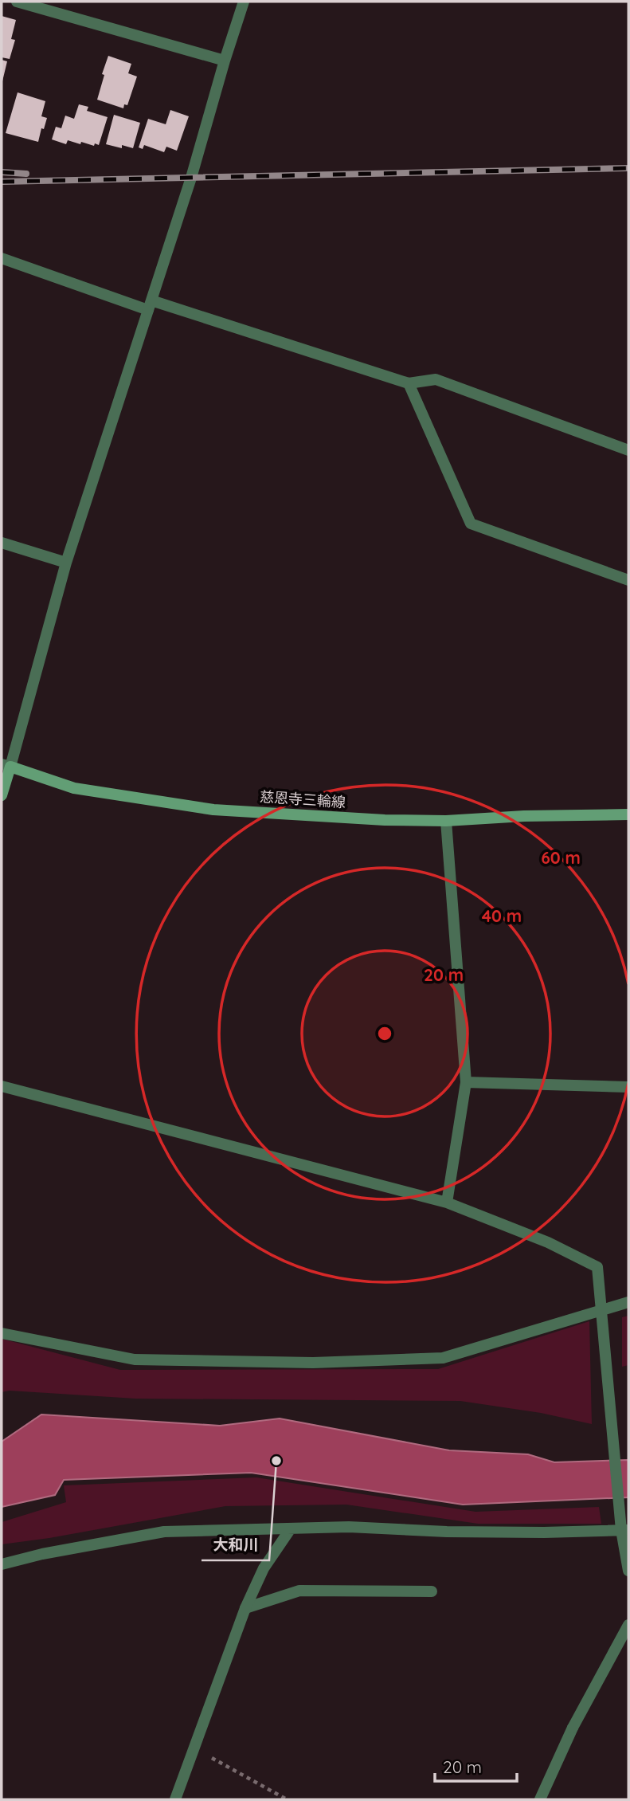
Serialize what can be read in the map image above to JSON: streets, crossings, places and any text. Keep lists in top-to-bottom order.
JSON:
{
  "streets": {
    "main road": ["慈恩寺三輪線"]
  },
  "places": ["大和川"],
  "scale_bar": "20 m",
  "rings": ["60 m", "40 m", "20 m"]
}
